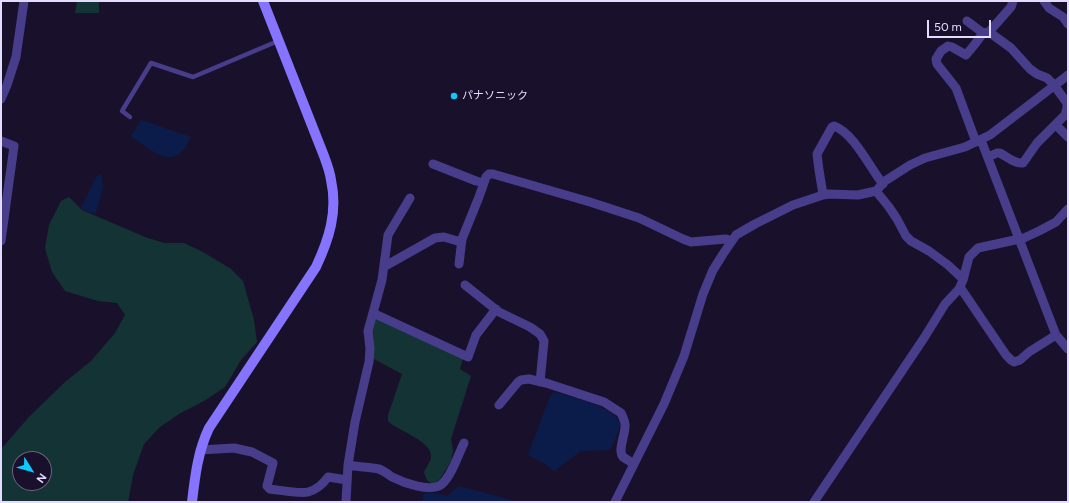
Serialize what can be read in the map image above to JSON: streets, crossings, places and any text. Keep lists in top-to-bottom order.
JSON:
{
  "places": ["パナソニック"],
  "scale_bar": "50 m",
  "north": "bottom right"
}
